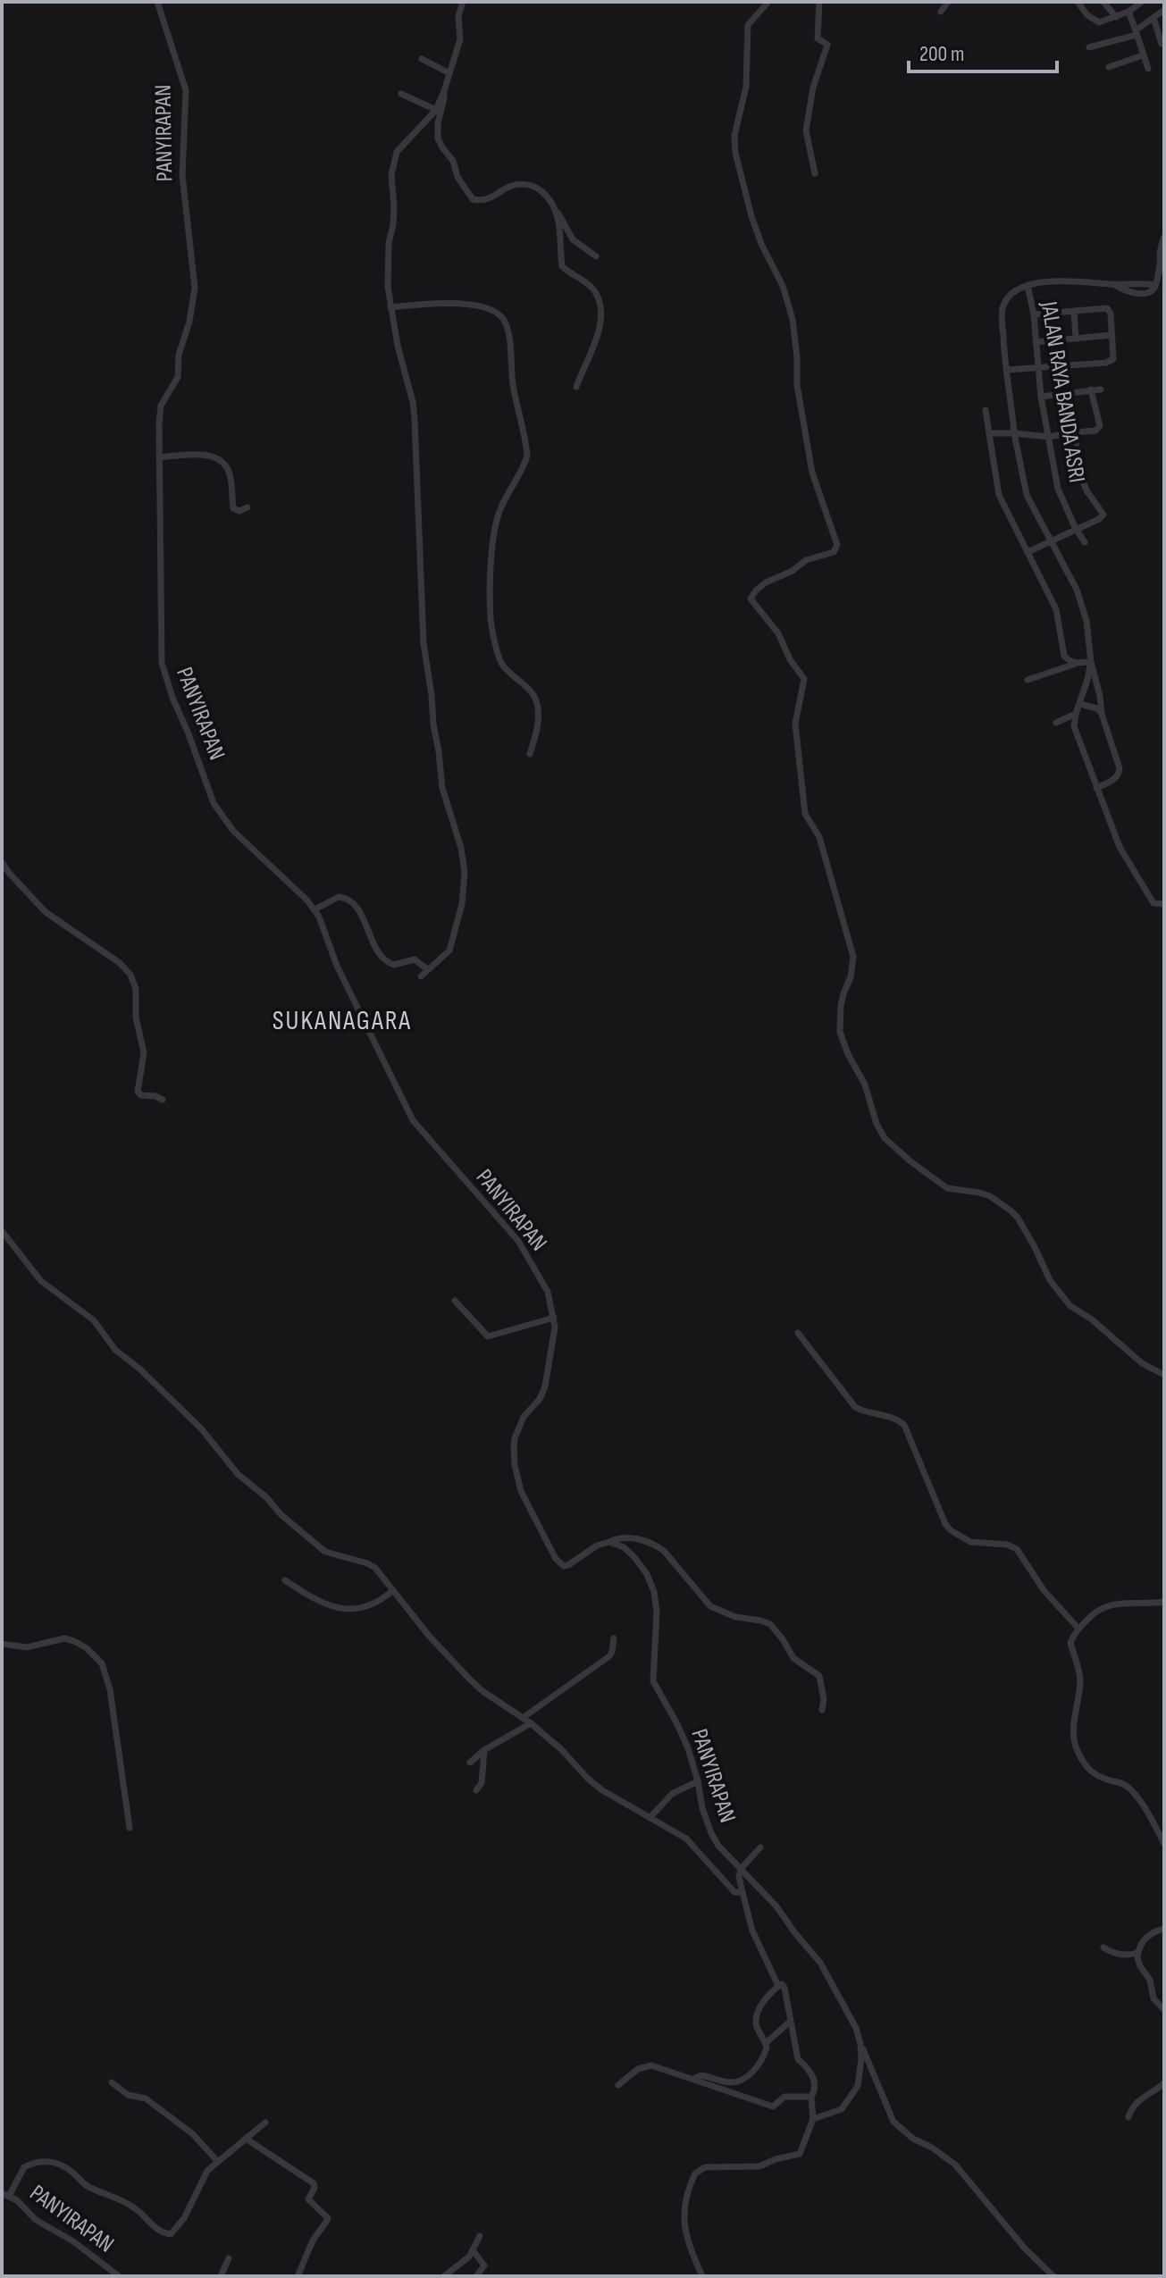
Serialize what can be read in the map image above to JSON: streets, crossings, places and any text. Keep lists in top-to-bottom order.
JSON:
{
  "streets": {
    "street": ["PANYIRAPAN", "JALAN RAYA BANDA ASRI"]
  },
  "districts": ["SUKANAGARA"],
  "scale_bar": "200 m"
}
